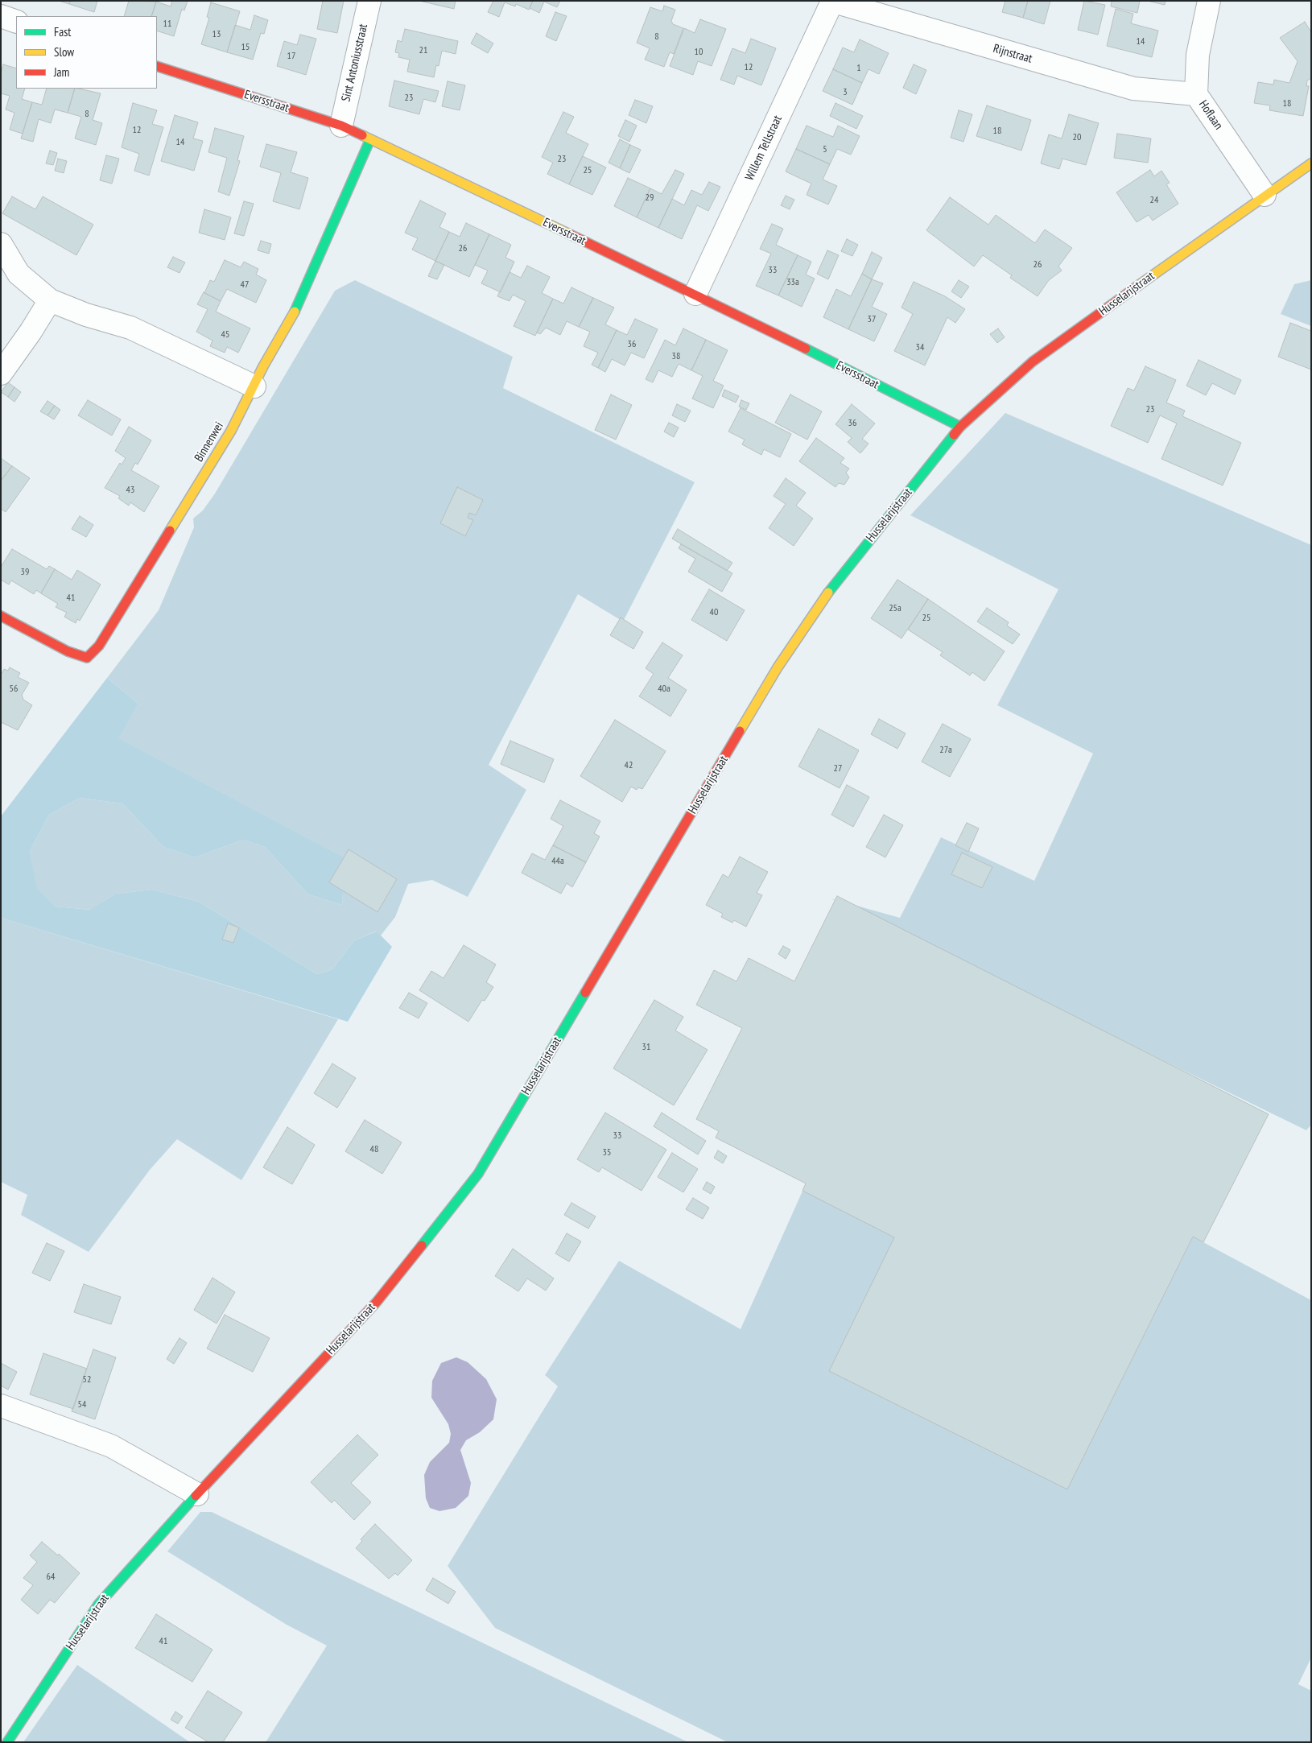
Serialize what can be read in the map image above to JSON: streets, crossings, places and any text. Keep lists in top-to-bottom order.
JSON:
{
  "streets": {
    "street": [
      "Rijnstraat",
      "Sint Antoniusstraat",
      "Eversstraat",
      "Hoflaan",
      "Willem Tellstraat",
      "Husselarijstraat",
      "Binnenwei"
    ]
  },
  "crossings": [
    ["Rijnstraat", "Hoflaan"],
    ["Rijnstraat", "Willem Tellstraat"],
    ["Sint Antoniusstraat", "Eversstraat"],
    ["Eversstraat", "Willem Tellstraat"],
    ["Eversstraat", "Husselarijstraat"],
    ["Eversstraat", "Binnenwei"],
    ["Hoflaan", "Husselarijstraat"]
  ],
  "house_numbers": [
    "11",
    "13",
    "8",
    "14",
    "15",
    "21",
    "10",
    "17",
    "12",
    "1",
    "3",
    "23",
    "18",
    "8",
    "12",
    "18",
    "20",
    "14",
    "5",
    "23",
    "25",
    "29",
    "24",
    "26",
    "26",
    "33",
    "33a",
    "47",
    "37",
    "45",
    "36",
    "34",
    "38",
    "23",
    "36",
    "43",
    "39",
    "41",
    "25a",
    "40",
    "25",
    "56",
    "40a",
    "27a",
    "42",
    "27",
    "44a",
    "31",
    "33",
    "48",
    "35",
    "52",
    "54",
    "64",
    "41"
  ],
  "legend": ["Fast", "Slow", "Jam"]
}
